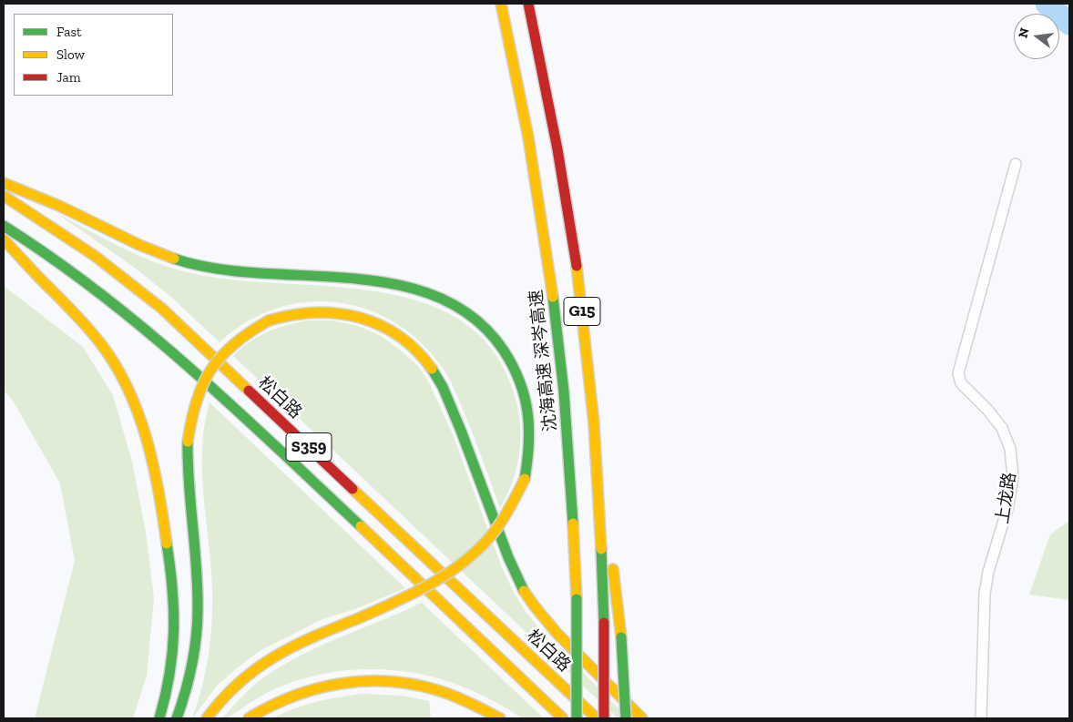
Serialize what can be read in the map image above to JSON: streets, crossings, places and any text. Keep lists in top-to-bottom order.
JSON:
{
  "streets": {
    "main road": [
      "G15",
      "沈海高速 深岑高速",
      "松白路",
      "S359"
    ],
    "street": ["上龙路"]
  },
  "legend": ["Fast", "Slow", "Jam"],
  "north": "left"
}
